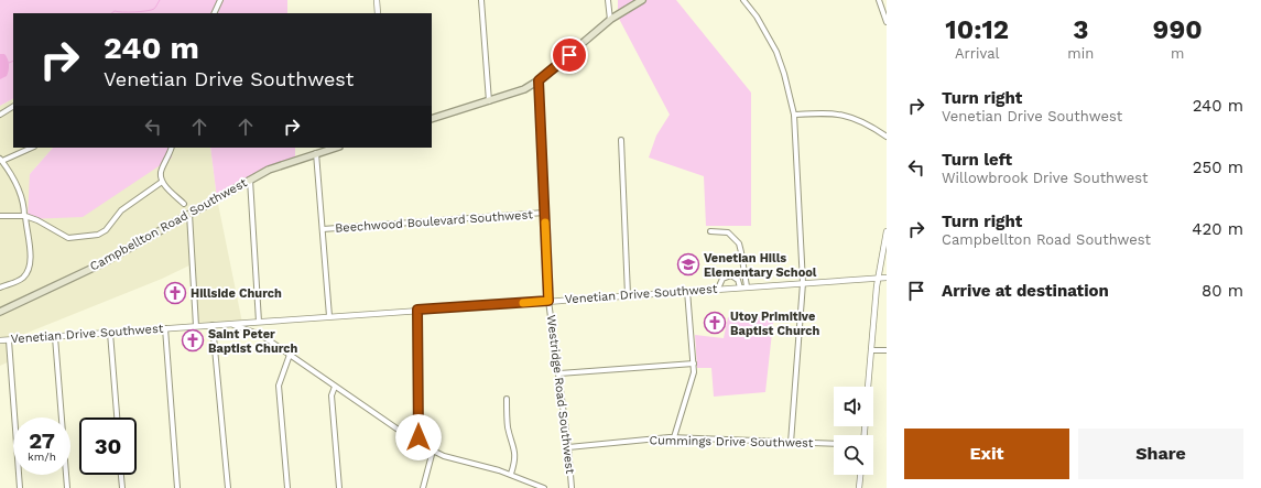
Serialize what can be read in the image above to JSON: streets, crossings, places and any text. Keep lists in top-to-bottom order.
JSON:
{
  "streets": {
    "main road": ["Campbellton Road Southwest"],
    "street": [
      "Beechwood Boulevard Southwest",
      "Venetian Drive Southwest",
      "Westridge Road Southwest",
      "Cummings Drive Southwest"
    ]
  },
  "crossings": [
    ["Beechwood Boulevard Southwest", "Westridge Road Southwest"],
    ["Venetian Drive Southwest", "Westridge Road Southwest"],
    ["Westridge Road Southwest", "Cummings Drive Southwest"]
  ],
  "places": {
    "school or university": ["Venetian Hills Elementary School"],
    "church": ["Hillside Church", "Utoy Primitive Baptist Church", "Saint Peter Baptist Church"]
  },
  "page": {
    "eta": [
      "10:12",
      "Arrival",
      "3",
      "min",
      "990",
      "m"
    ],
    "turn": ["240 m", "Venetian Drive Southwest"],
    "list": [
      {
        "name": "Turn right",
        "note": "Venetian Drive Southwest",
        "value": "240 m"
      },
      {
        "name": "Turn left",
        "note": "Willowbrook Drive Southwest",
        "value": "250 m"
      },
      {
        "name": "Turn right",
        "note": "Campbellton Road Southwest",
        "value": "420 m"
      },
      {
        "name": "Arrive at destination",
        "value": "80 m"
      }
    ],
    "speed": "27 km/h",
    "limit": "30",
    "buttons": ["Exit", "Share"]
  }
}
